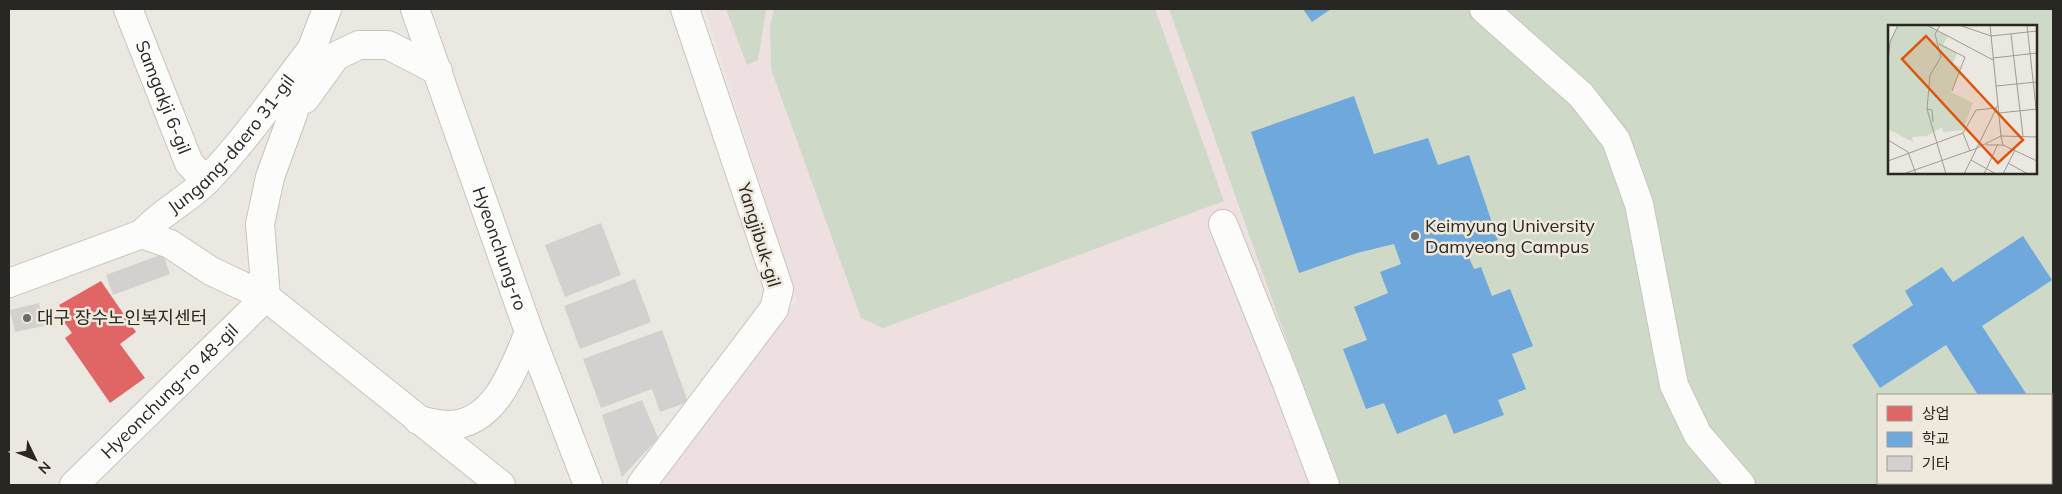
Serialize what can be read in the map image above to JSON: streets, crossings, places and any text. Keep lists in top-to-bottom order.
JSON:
{
  "streets": {
    "street": [
      "Samgakji 6-gil",
      "Jungang-daero 31-gil",
      "Yangjibuk-gil",
      "Hyeonchung-ro",
      "Hyeonchung-ro 48-gil"
    ]
  },
  "crossings": [
    ["Samgakji 6-gil", "Jungang-daero 31-gil"],
    ["Jungang-daero 31-gil", "Hyeonchung-ro 48-gil"]
  ],
  "places": ["Keimyung University Damyeong Campus", "대구 장수노인복지센터"],
  "legend": ["상업", "학교", "기타"],
  "north": "bottom right"
}
